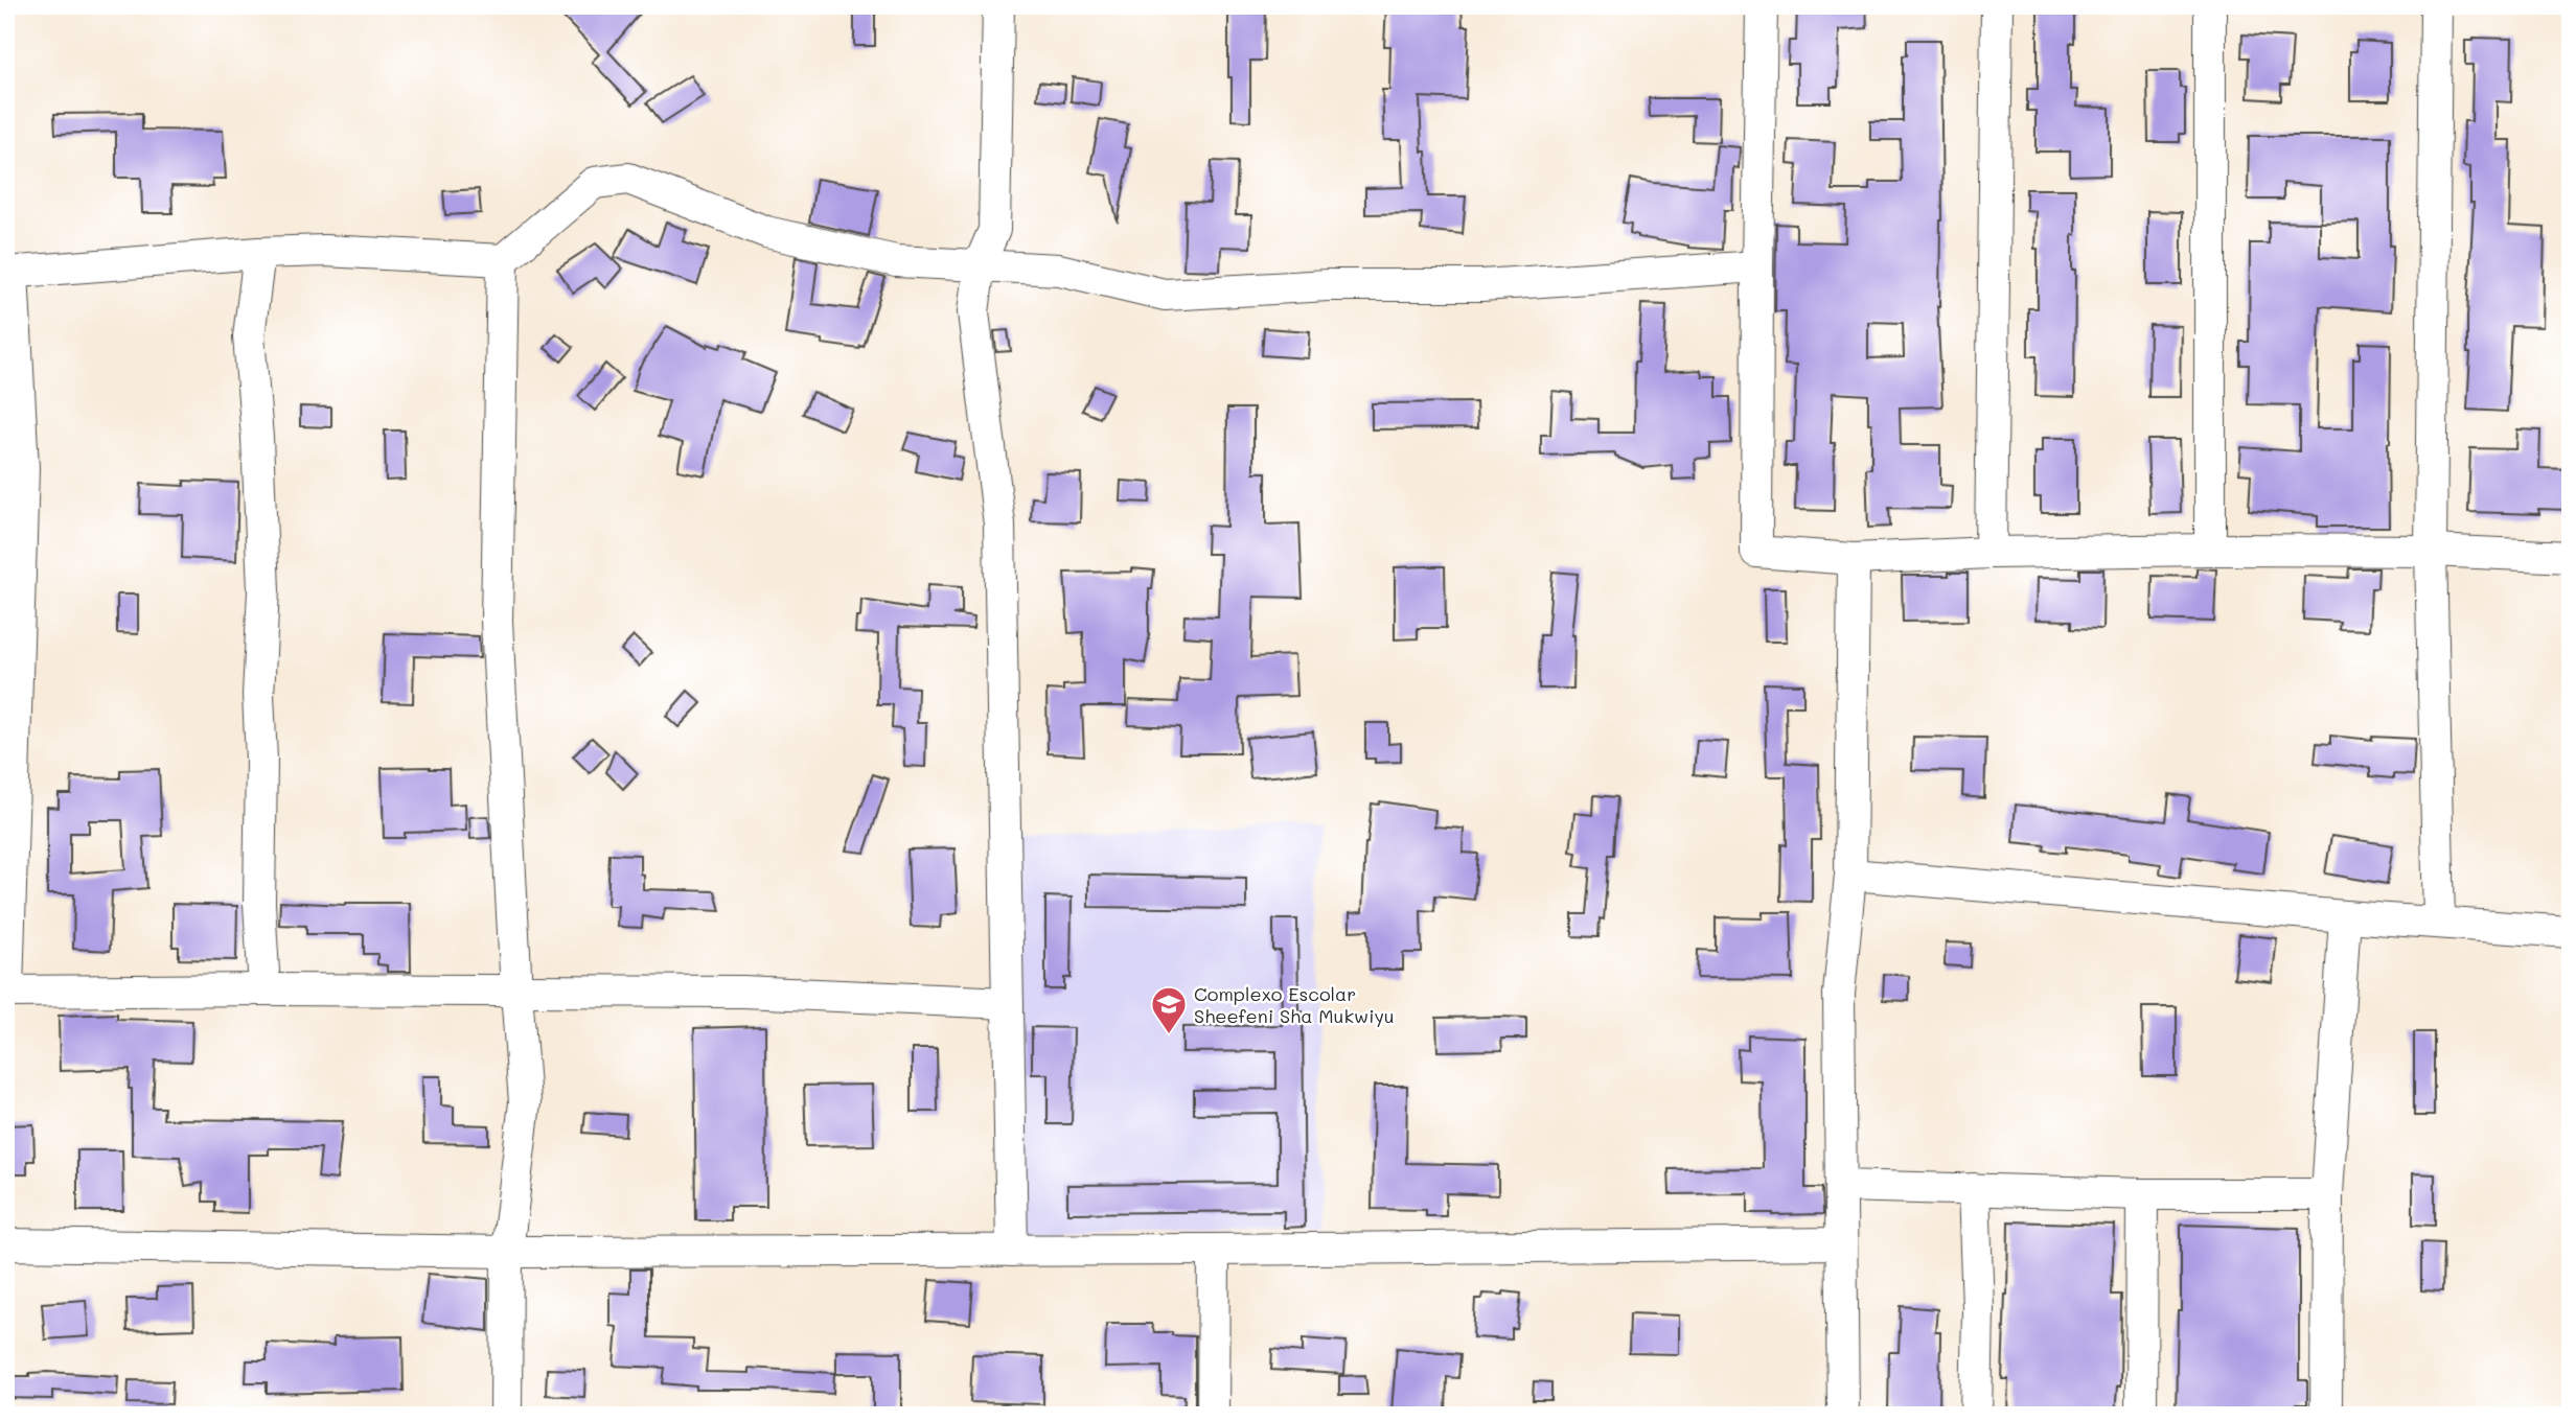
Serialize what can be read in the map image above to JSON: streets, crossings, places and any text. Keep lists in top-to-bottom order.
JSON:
{
  "places": {
    "school or university": ["Complexo Escolar Sheefeni Sha Mukwiyu"]
  }
}
